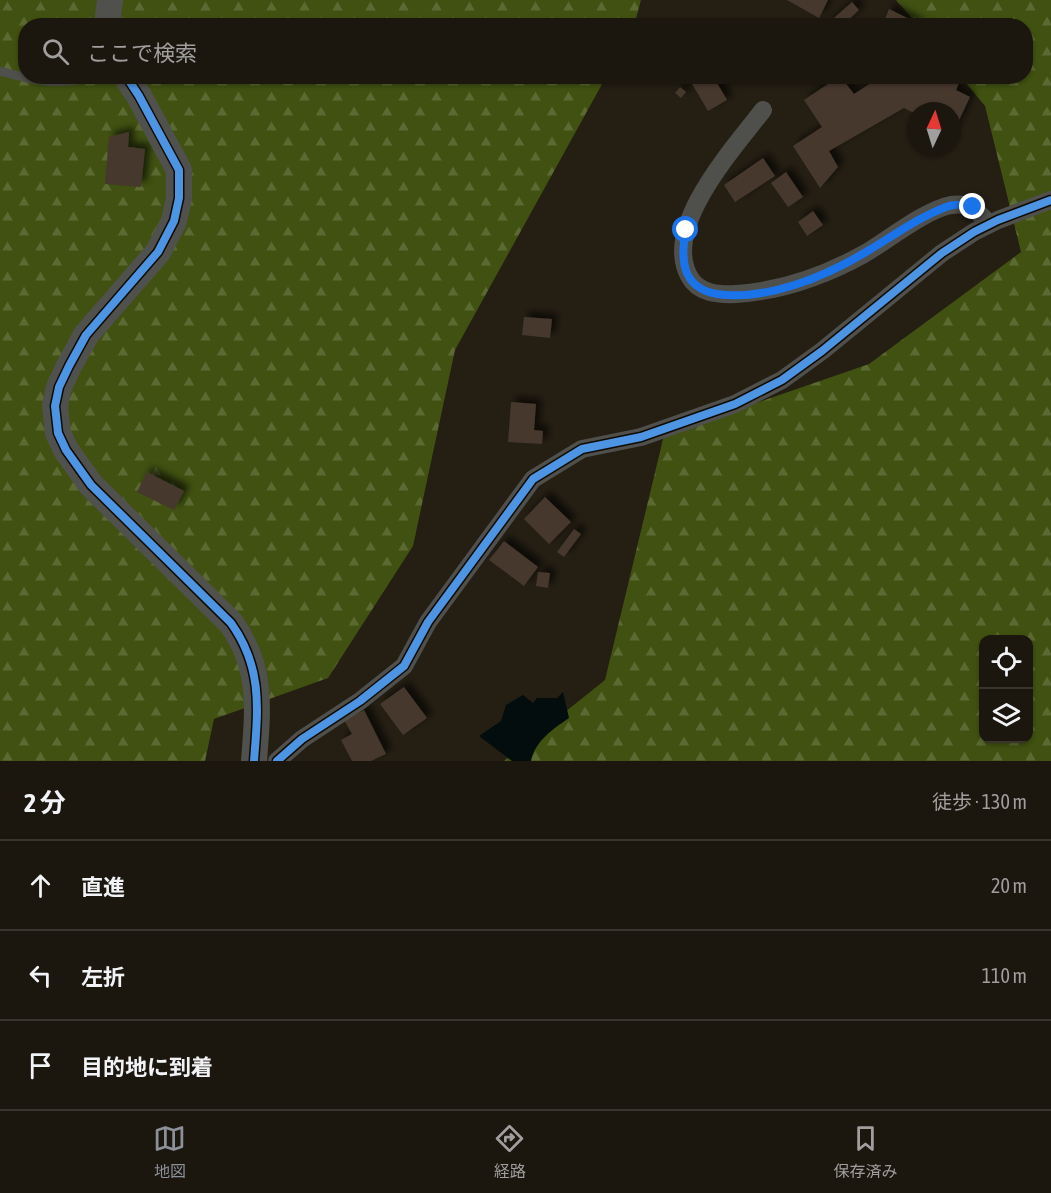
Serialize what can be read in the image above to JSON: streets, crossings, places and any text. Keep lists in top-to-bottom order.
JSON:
{
  "north": "top",
  "page": {
    "search": "ここで検索",
    "heading": ["2 分", "徒歩 · 130 m"],
    "list": [
      ["直進", "20 m"],
      ["左折", "110 m"],
      "目的地に到着"
    ],
    "nav": ["地図", "経路", "保存済み"]
  }
}
